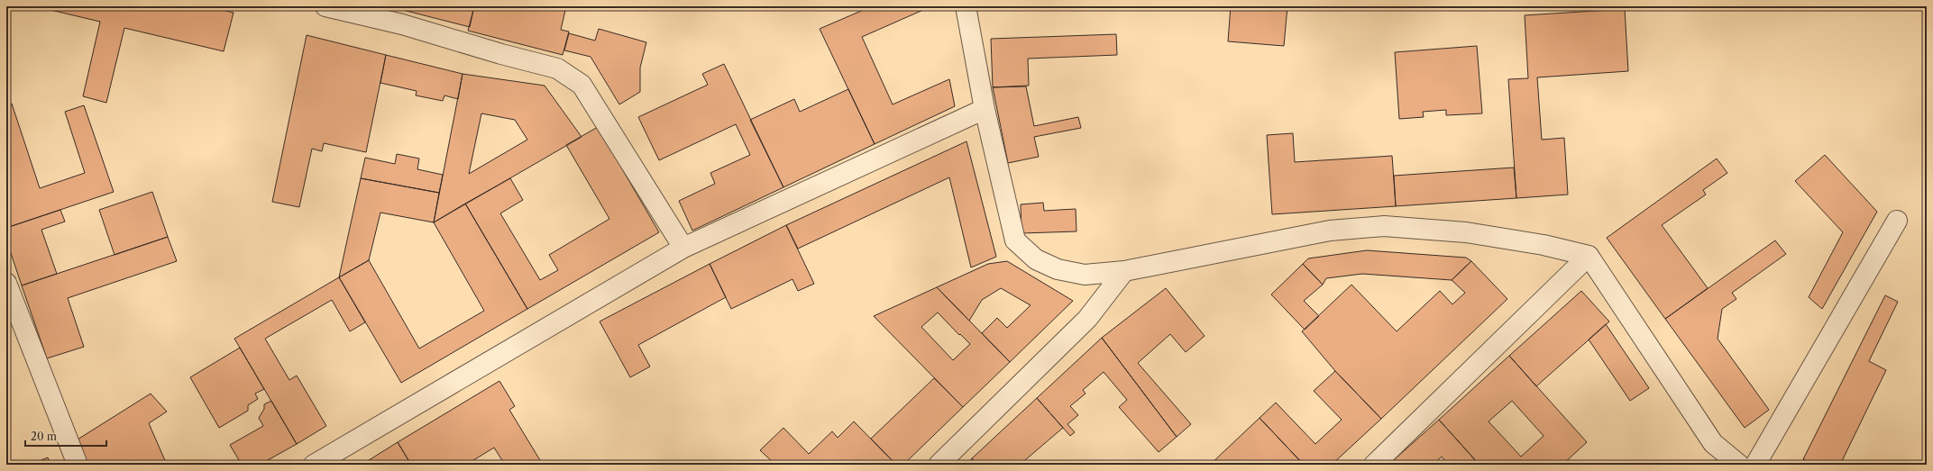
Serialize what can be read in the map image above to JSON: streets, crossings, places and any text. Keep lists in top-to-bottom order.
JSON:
{
  "scale_bar": "20 m"
}
